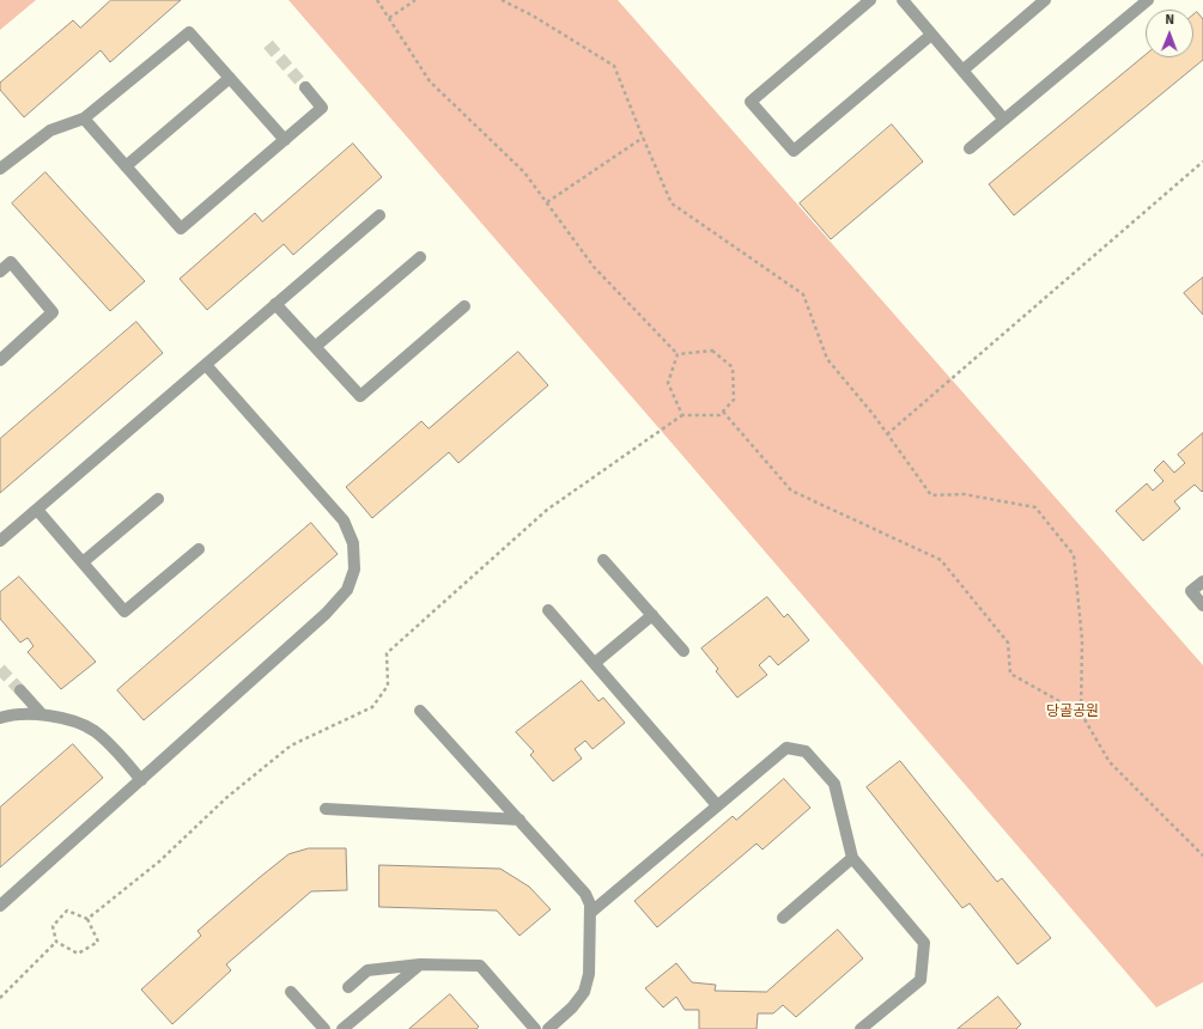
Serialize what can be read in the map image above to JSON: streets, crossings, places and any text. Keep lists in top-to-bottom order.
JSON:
{
  "parks": ["당골공원"],
  "north": "top"
}
